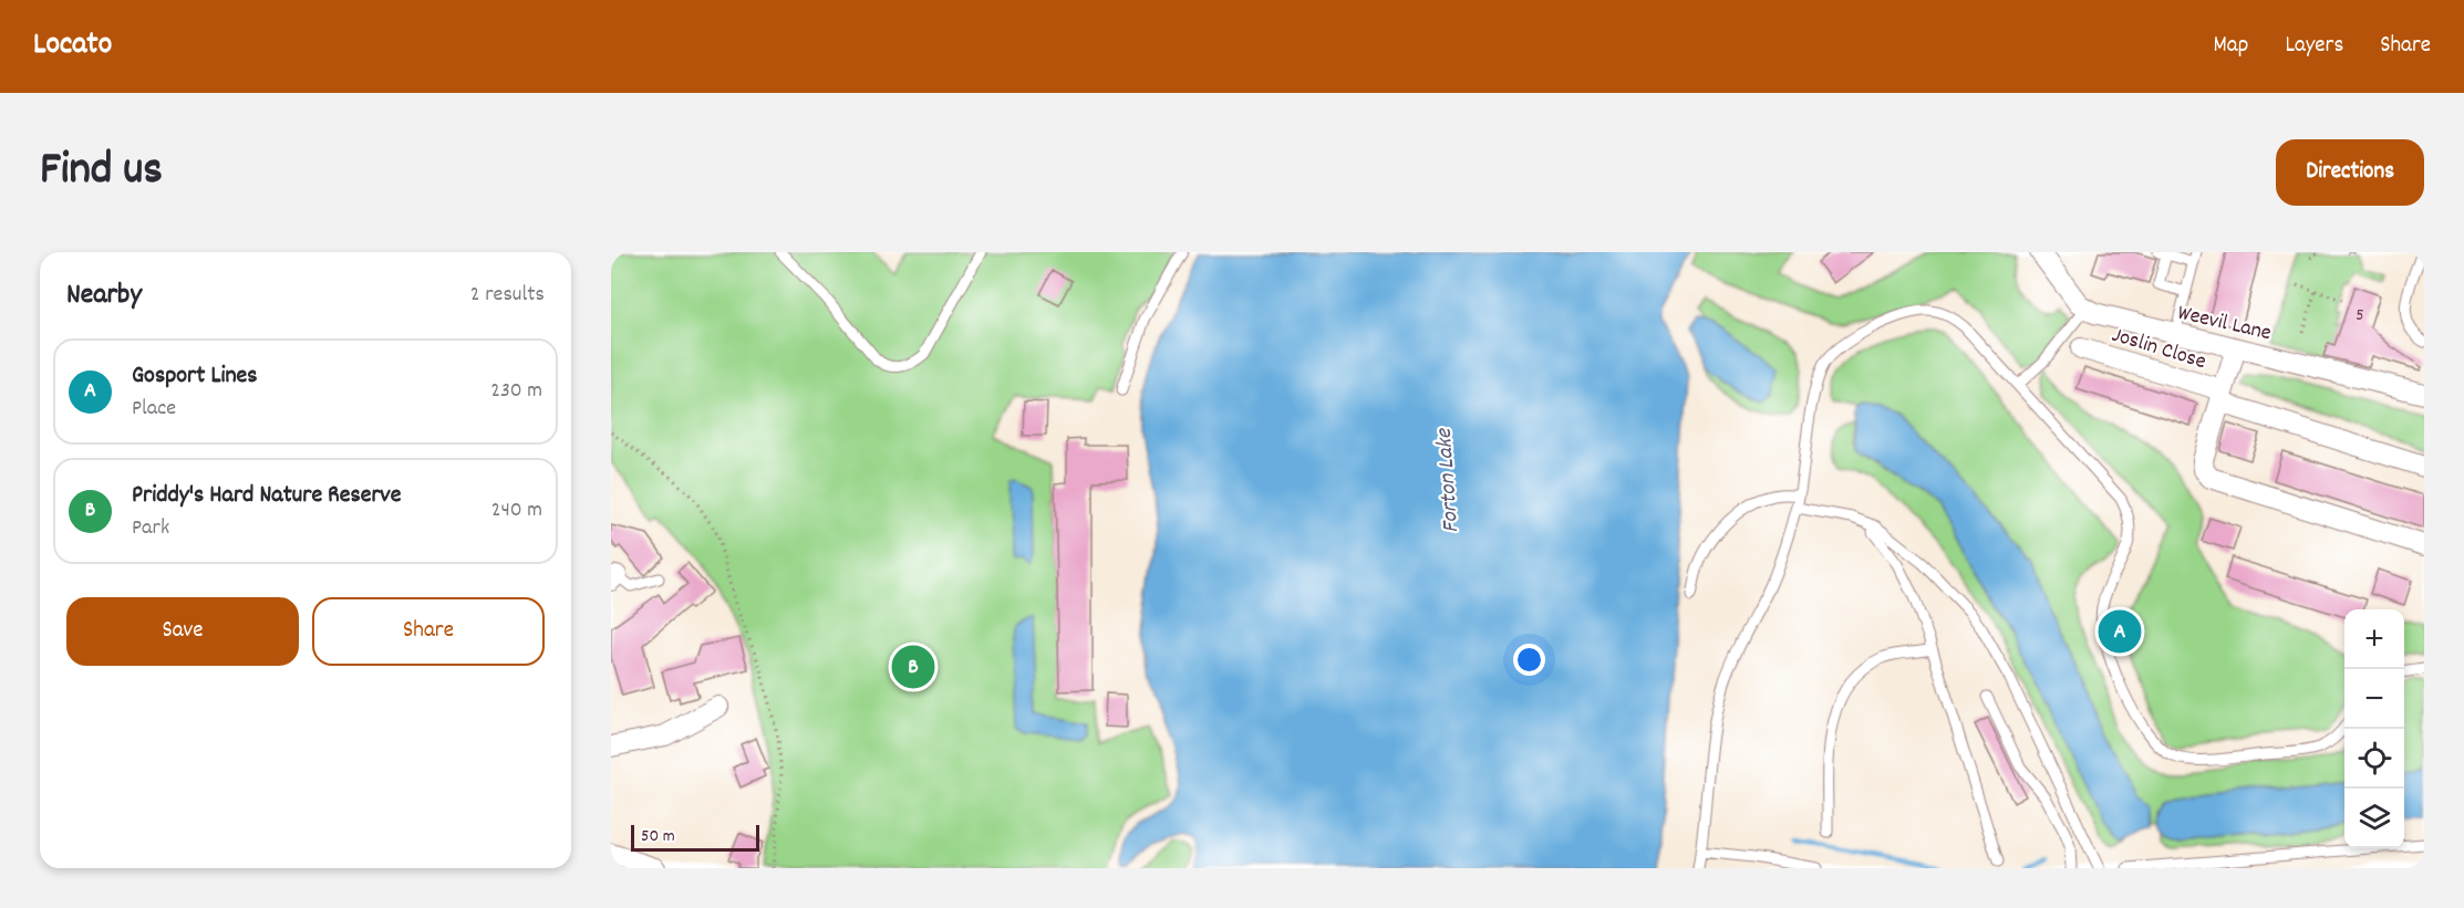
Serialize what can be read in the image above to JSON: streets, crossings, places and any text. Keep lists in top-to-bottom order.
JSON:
{
  "streets": {
    "street": ["Weevil Lane", "Joslin Close"]
  },
  "water": ["Forton Lake"],
  "house_numbers": ["5"],
  "scale_bar": "50 m",
  "page": {
    "header": "Locato",
    "nav": ["Map", "Layers", "Share"],
    "title": "Find us",
    "buttons": [
      "Directions",
      ["Save", "Share"]
    ],
    "heading": ["Nearby", "2 results"],
    "list": [
      {
        "mark": "A",
        "name": "Gosport Lines",
        "note": "Place",
        "value": "230 m"
      },
      {
        "mark": "B",
        "name": "Priddy's Hard Nature Reserve",
        "note": "Park",
        "value": "240 m"
      }
    ],
    "pins": ["A", "B"],
    "map_buttons": ["+", "−"],
    "scale": "50 m"
  }
}
